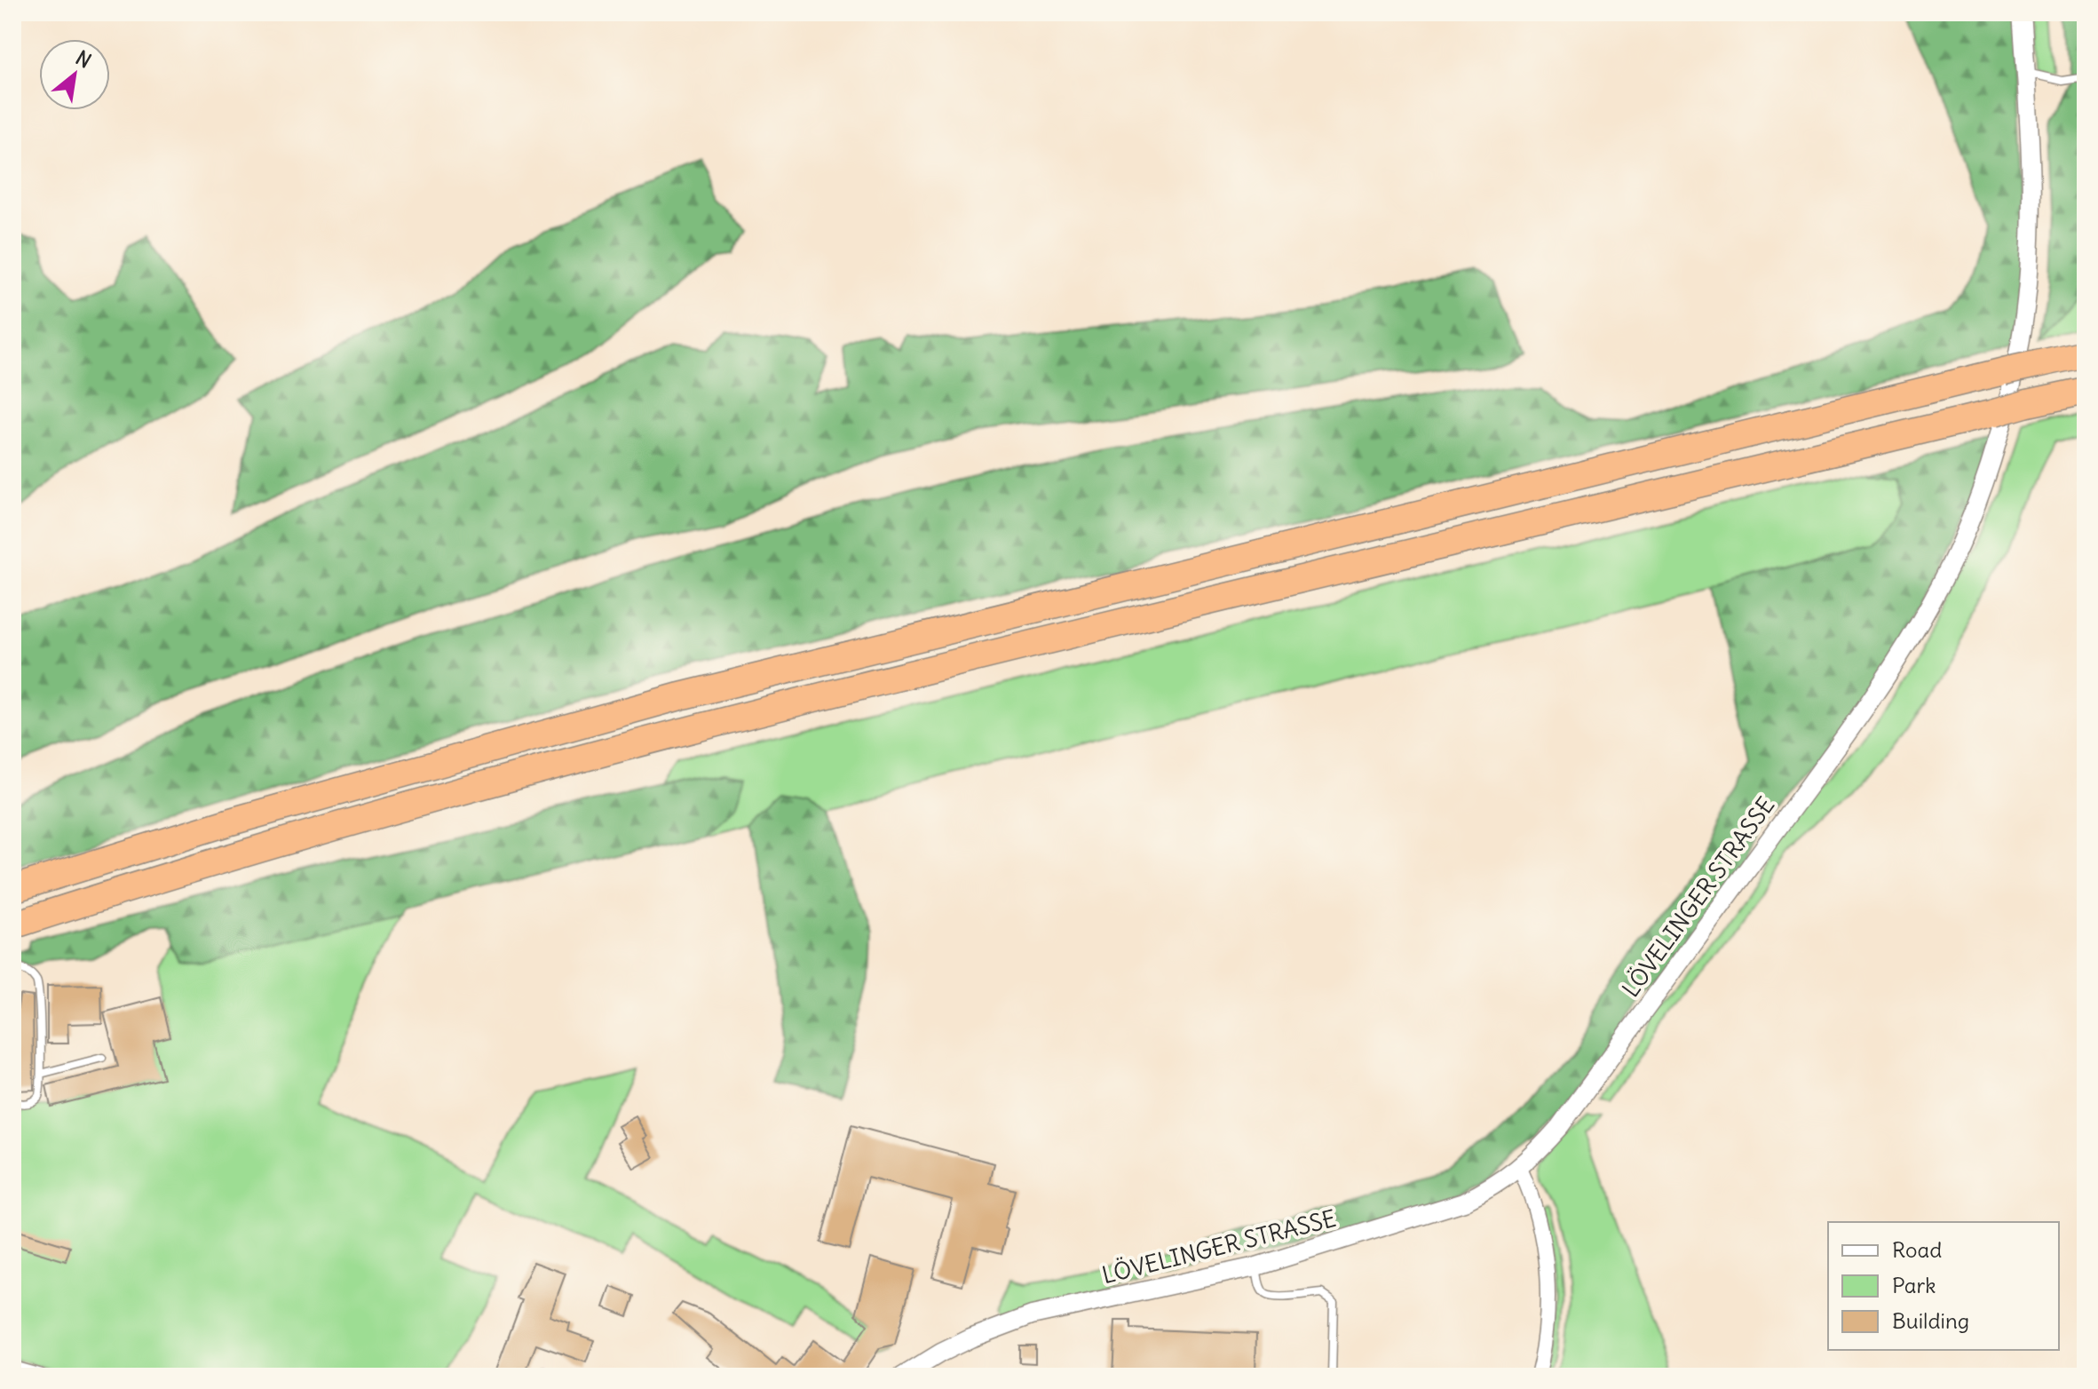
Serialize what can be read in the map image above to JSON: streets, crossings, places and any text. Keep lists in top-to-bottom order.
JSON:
{
  "streets": {
    "street": ["LÖVELINGER STRASSE"]
  },
  "legend": ["Road", "Park", "Building"],
  "north": "top right"
}
